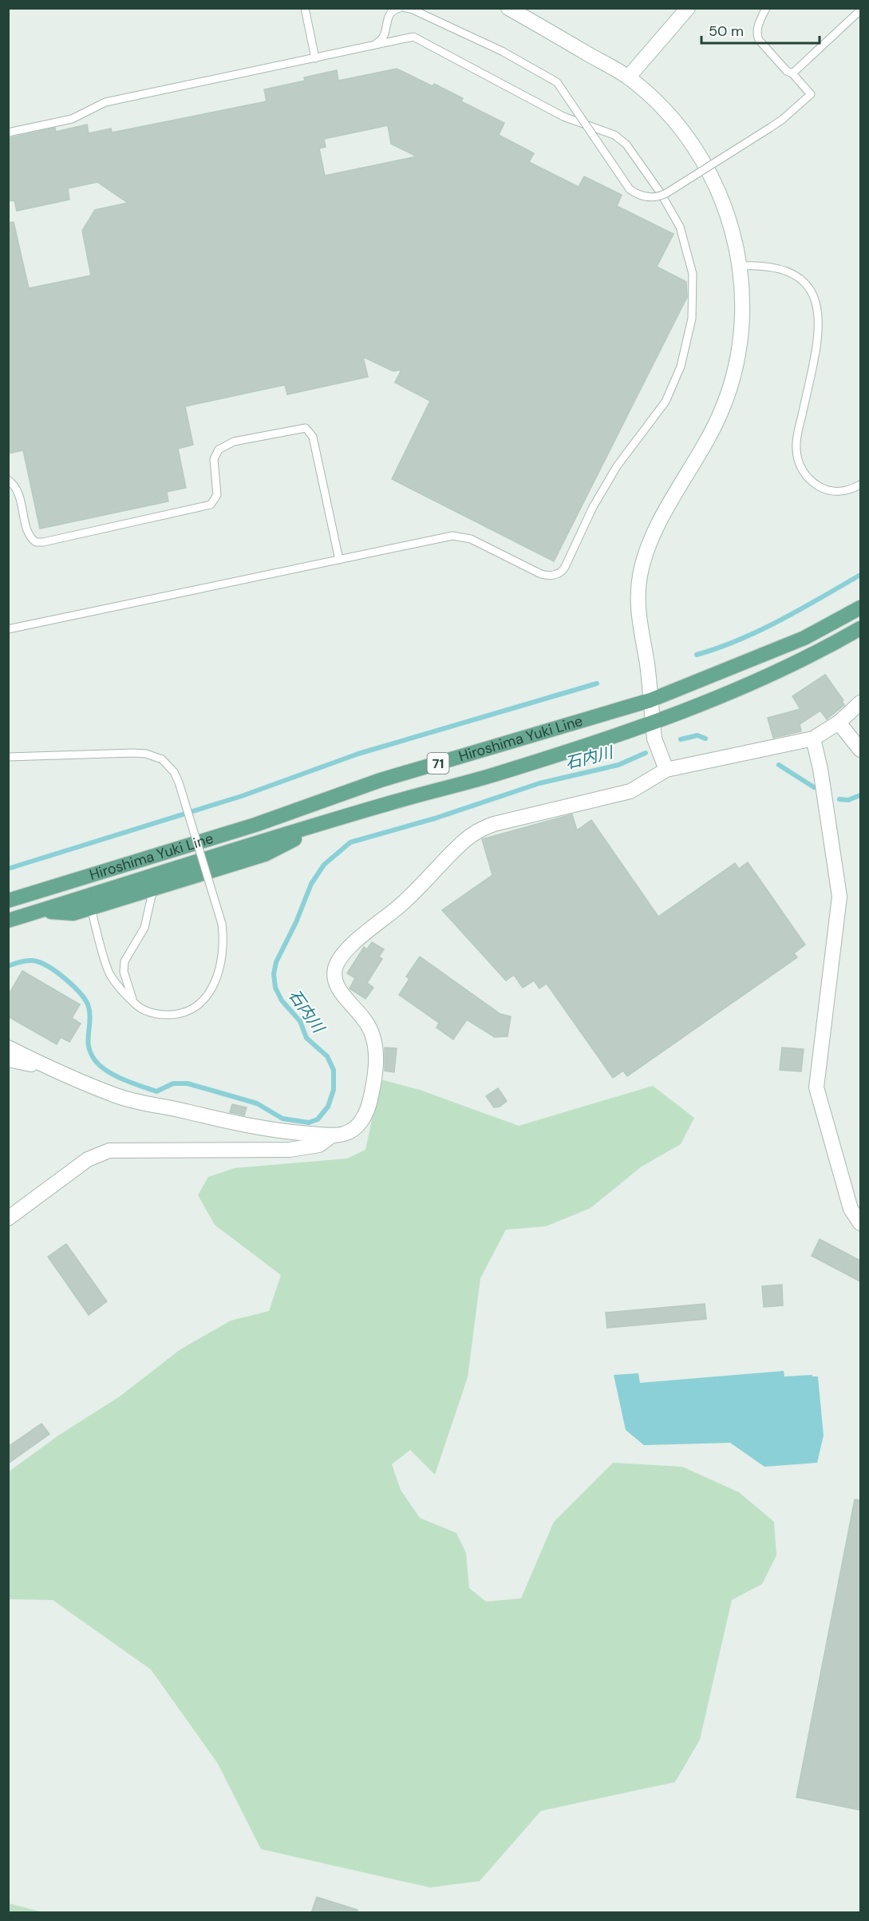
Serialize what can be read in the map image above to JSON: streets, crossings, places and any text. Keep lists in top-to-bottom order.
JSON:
{
  "streets": {
    "main road": ["Hiroshima Yuki Line", "71"]
  },
  "water": ["石内川"],
  "scale_bar": "50 m"
}
